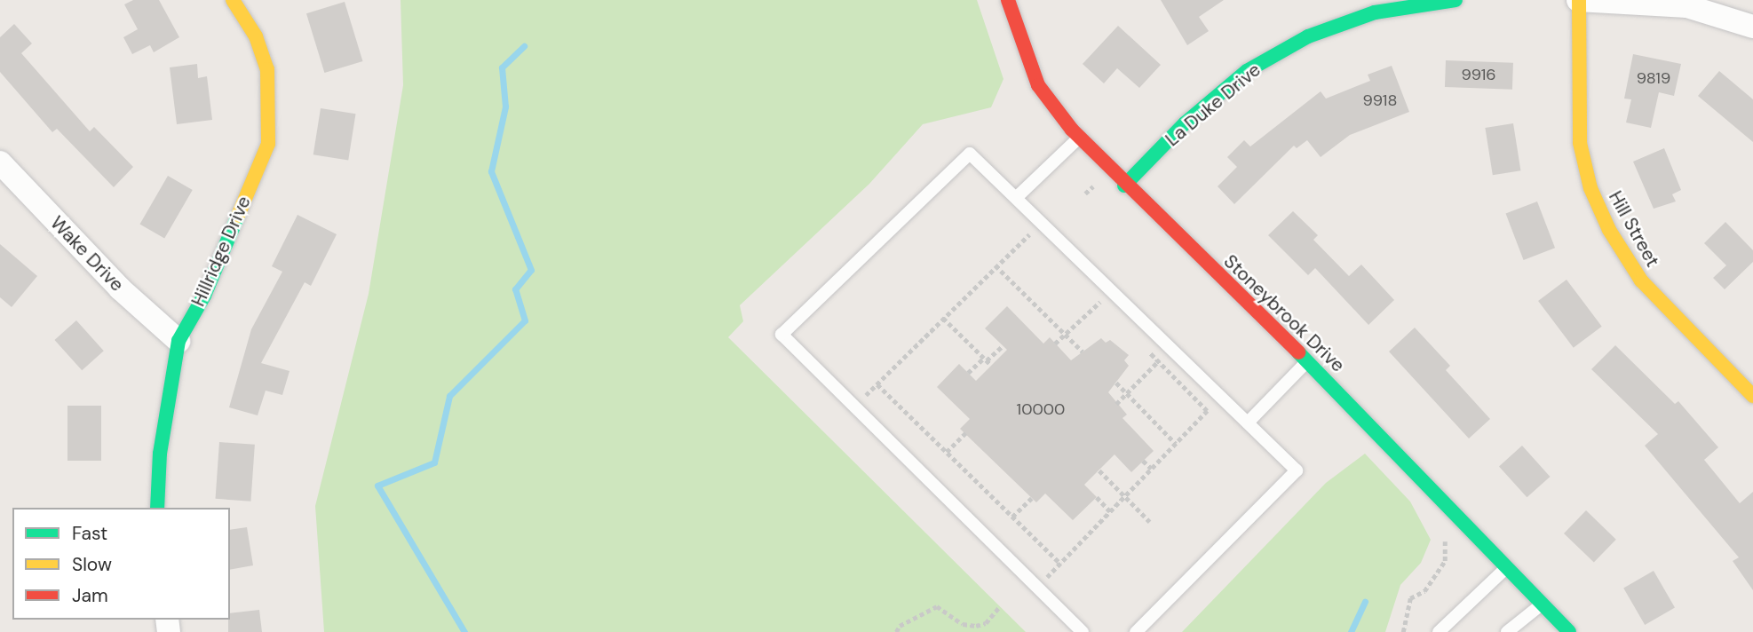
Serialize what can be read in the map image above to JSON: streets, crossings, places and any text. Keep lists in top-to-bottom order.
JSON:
{
  "streets": {
    "street": [
      "La Duke Drive",
      "Hill Street",
      "Hillridge Drive",
      "Wake Drive",
      "Stoneybrook Drive"
    ]
  },
  "crossings": [
    ["La Duke Drive", "Stoneybrook Drive"],
    ["Hillridge Drive", "Wake Drive"]
  ],
  "house_numbers": [
    "9916",
    "9819",
    "9918",
    "10000"
  ],
  "legend": ["Fast", "Slow", "Jam"]
}
